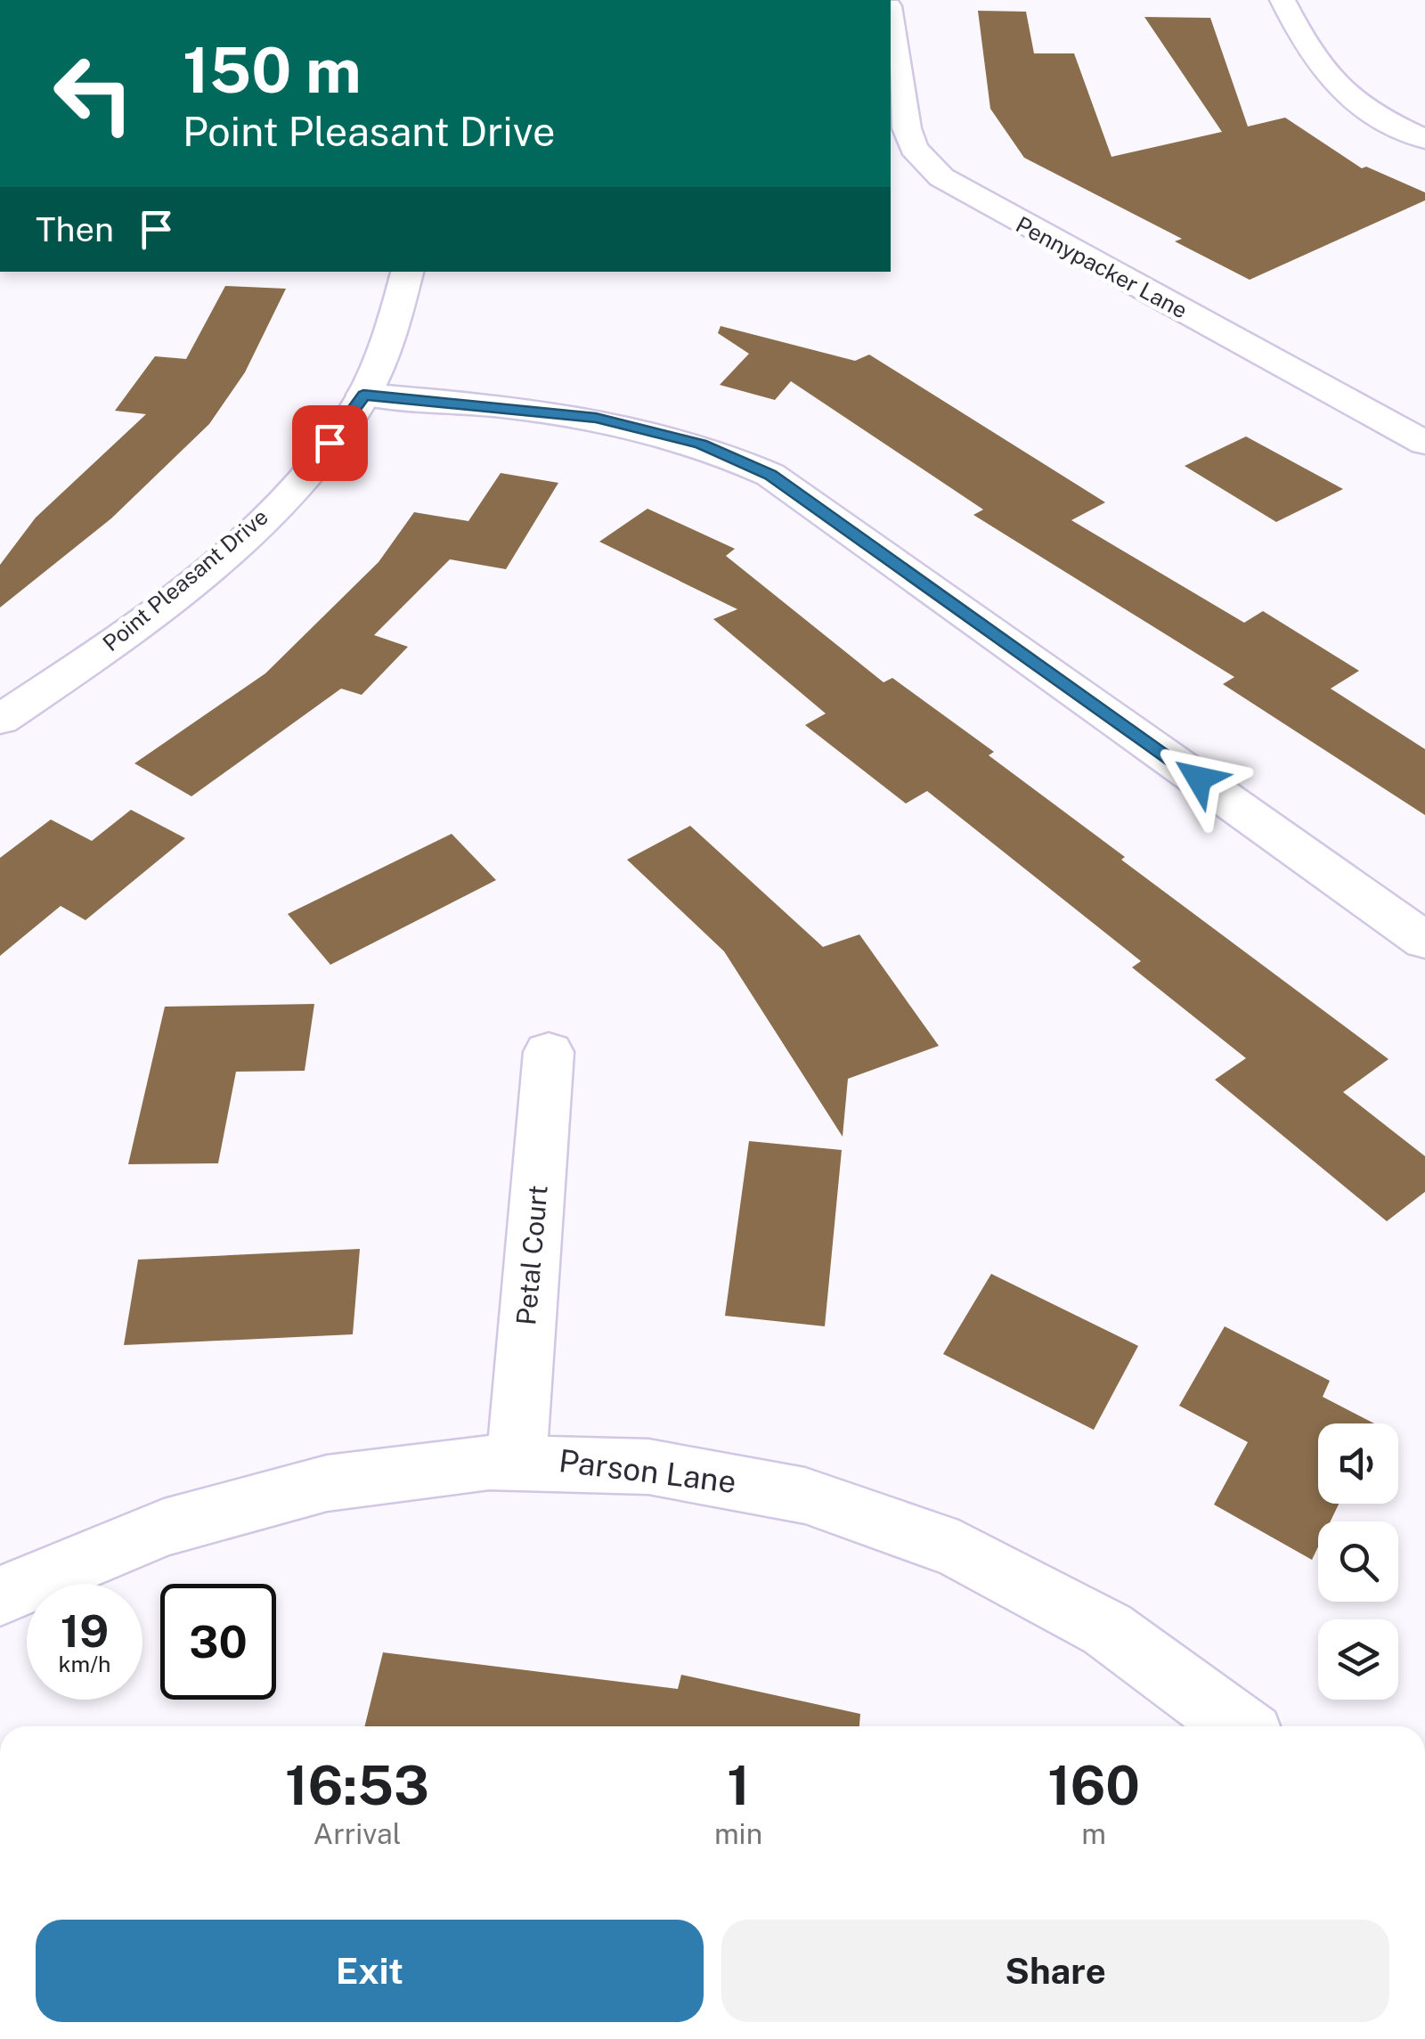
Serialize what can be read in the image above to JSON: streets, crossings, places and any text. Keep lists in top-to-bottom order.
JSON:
{
  "streets": {
    "street": [
      "Pennypacker Lane",
      "Point Pleasant Drive",
      "Petal Court",
      "Parson Lane"
    ]
  },
  "crossings": [
    ["Petal Court", "Parson Lane"]
  ],
  "page": {
    "turn": ["150 m", "Point Pleasant Drive"],
    "then": "Then",
    "speed": "19 km/h",
    "limit": "30",
    "eta": [
      "16:53",
      "Arrival",
      "1",
      "min",
      "160",
      "m"
    ],
    "buttons": ["Exit", "Share"]
  }
}
